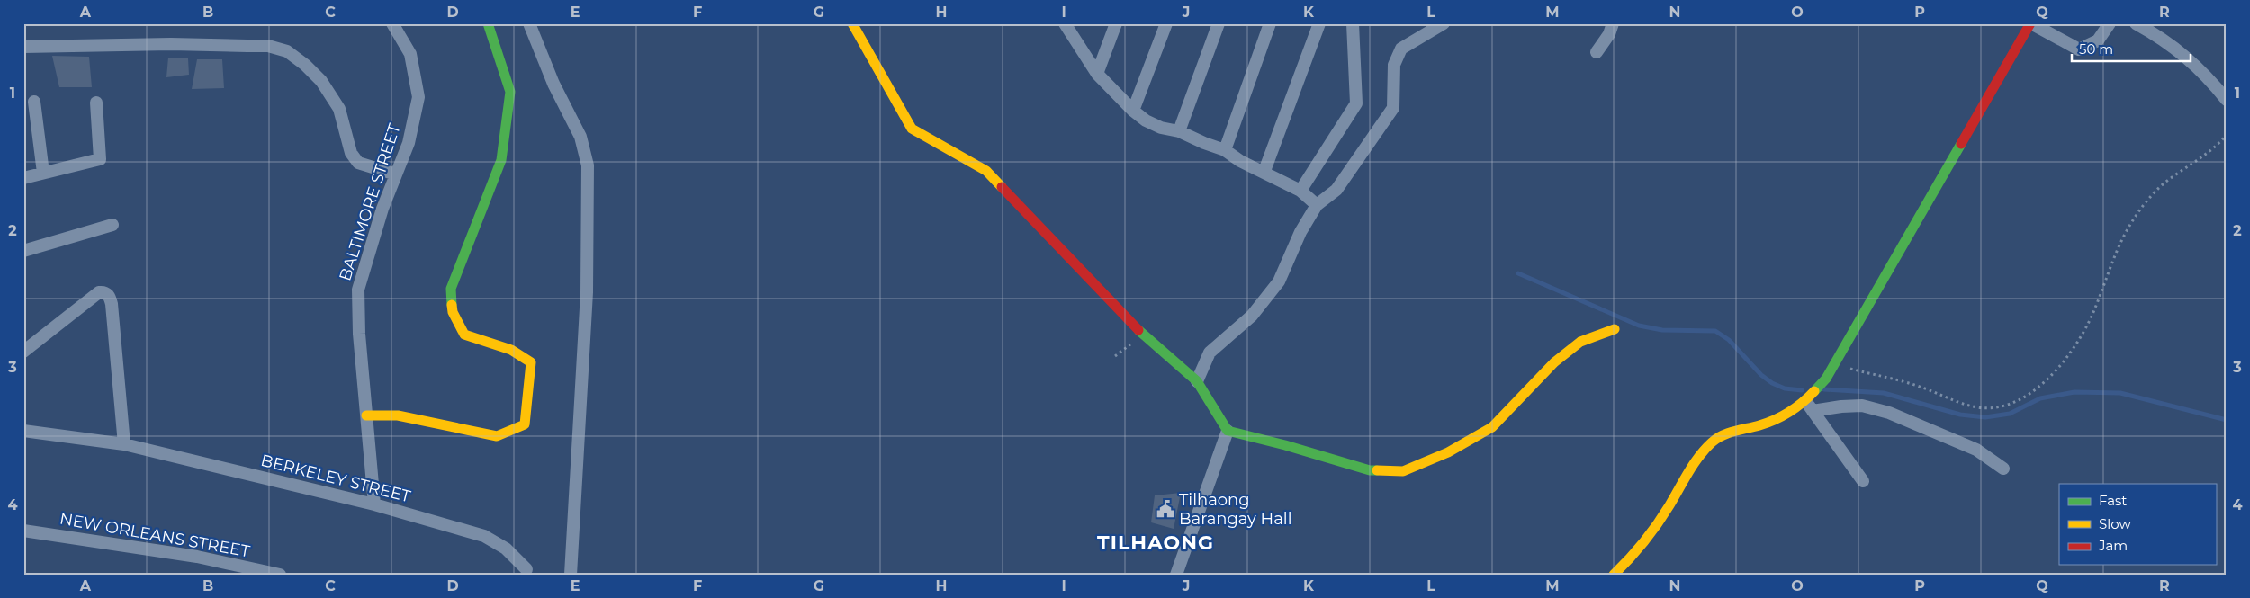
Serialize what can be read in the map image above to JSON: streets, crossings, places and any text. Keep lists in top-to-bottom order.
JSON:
{
  "streets": {
    "street": ["BALTIMORE STREET", "BERKELEY STREET", "NEW ORLEANS STREET"]
  },
  "crossings": [
    ["BALTIMORE STREET", "BERKELEY STREET"]
  ],
  "districts": ["TILHAONG"],
  "places": {
    "public building": ["Tilhaong Barangay Hall"]
  },
  "legend": ["Fast", "Slow", "Jam"],
  "scale_bar": "50 m",
  "grid": {
    "columns": [
      "A",
      "B",
      "C",
      "D",
      "E",
      "F",
      "G",
      "H",
      "I",
      "J",
      "K",
      "L",
      "M",
      "N",
      "O",
      "P",
      "Q",
      "R"
    ],
    "rows": [
      "1",
      "2",
      "3",
      "4"
    ]
  }
}
